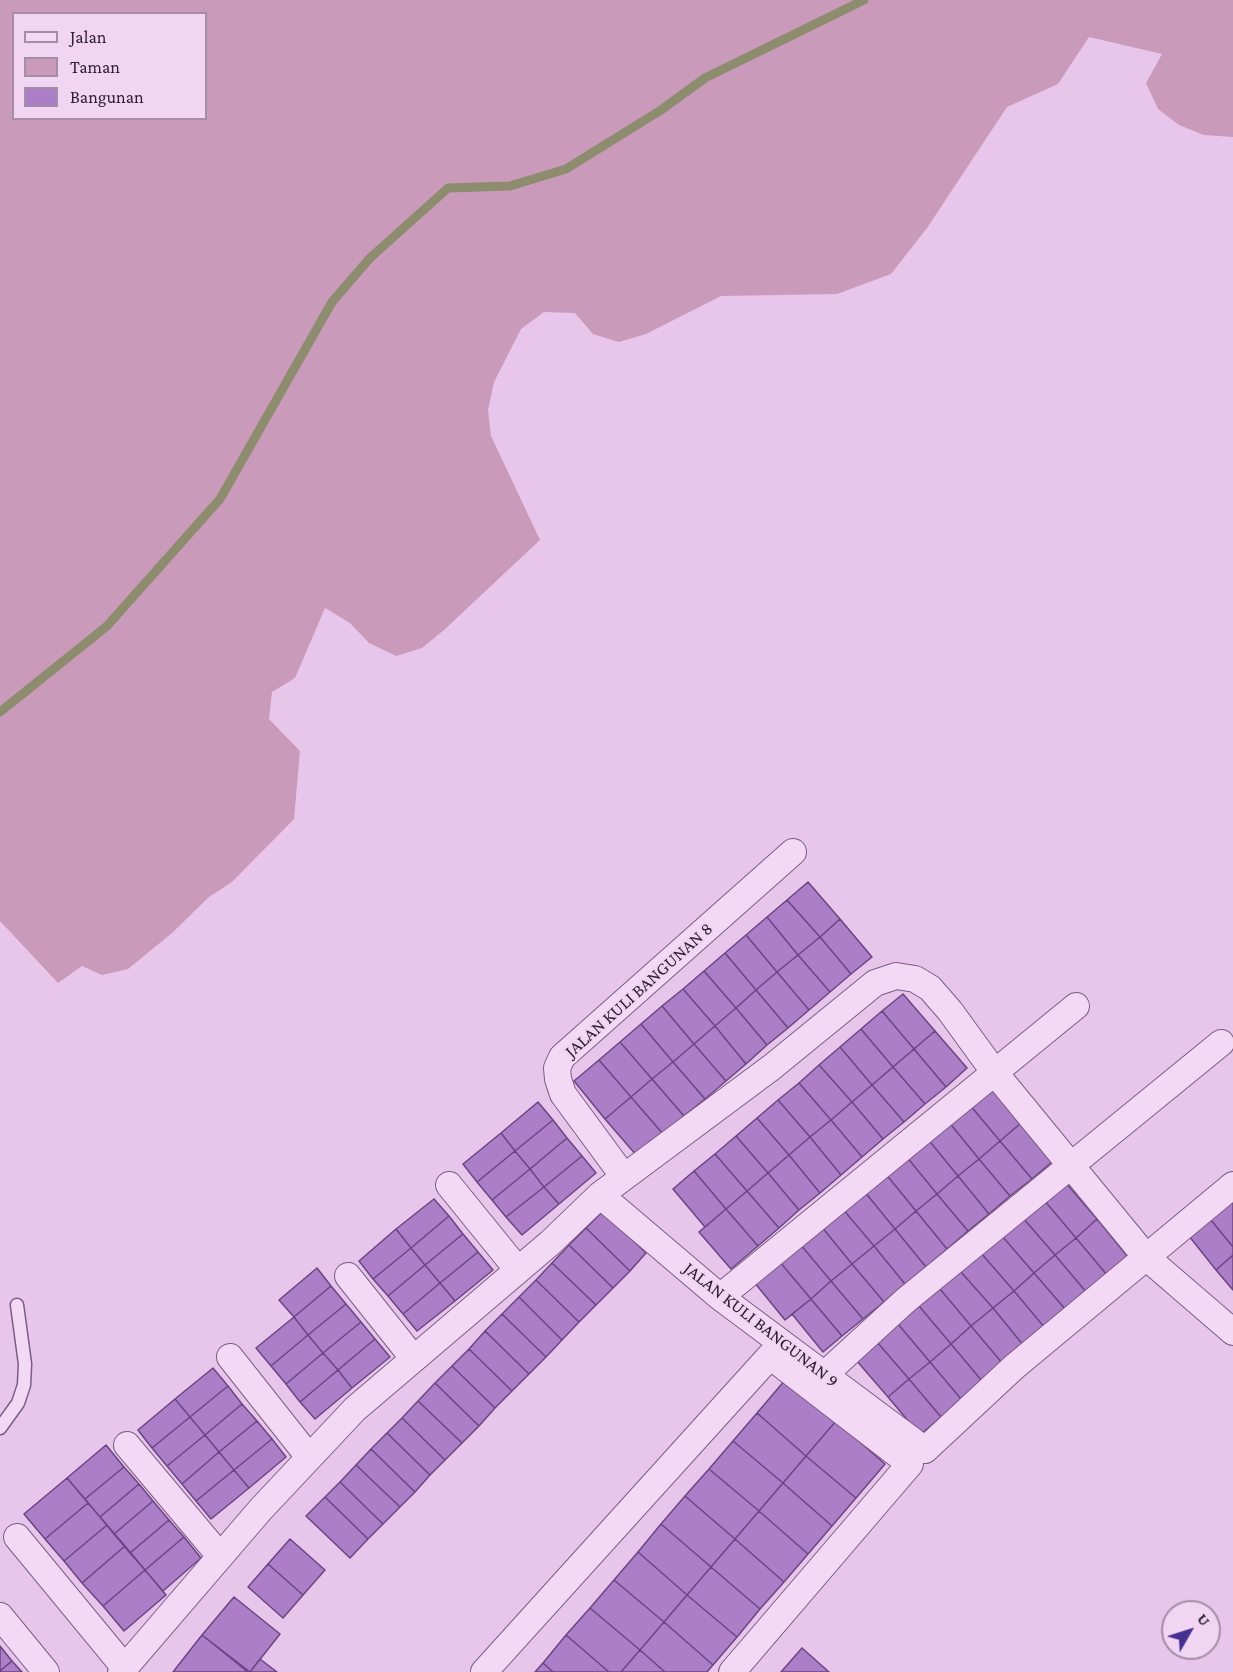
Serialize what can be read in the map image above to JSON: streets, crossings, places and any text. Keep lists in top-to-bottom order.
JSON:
{
  "streets": {
    "street": ["JALAN KULI BANGUNAN 8", "JALAN KULI BANGUNAN 9"]
  },
  "legend": ["Jalan", "Taman", "Bangunan"],
  "north": "top right"
}
